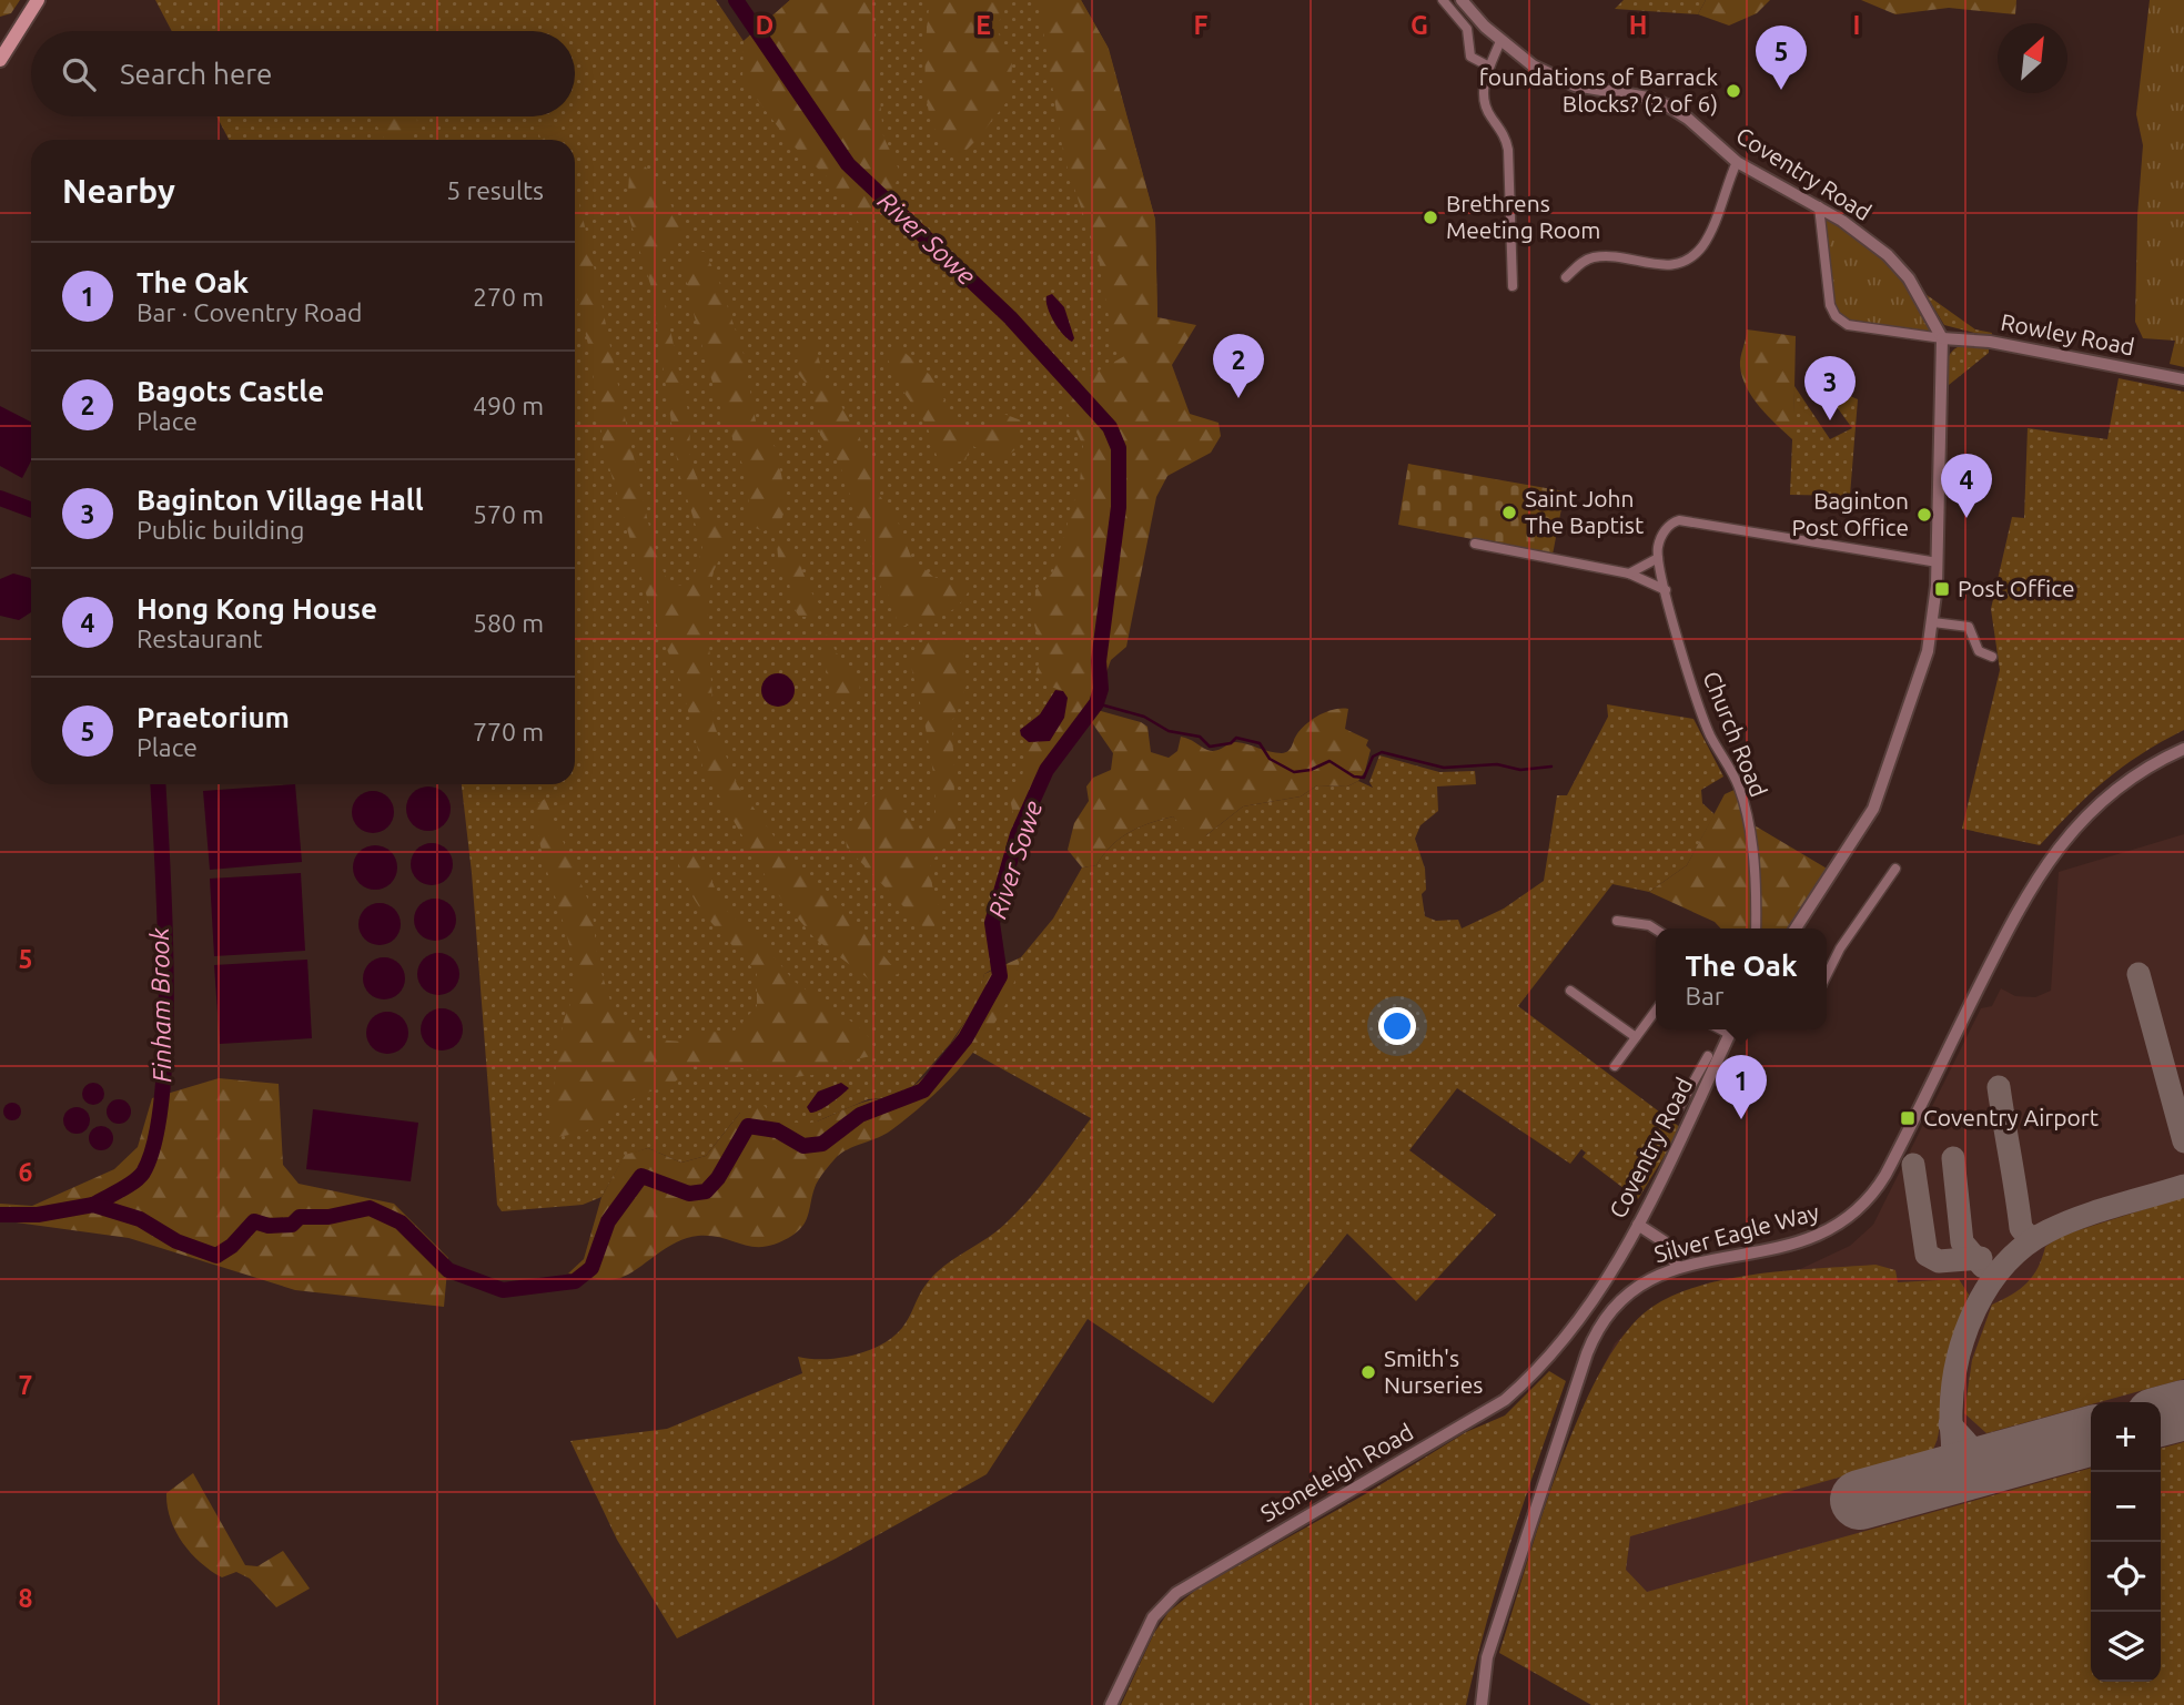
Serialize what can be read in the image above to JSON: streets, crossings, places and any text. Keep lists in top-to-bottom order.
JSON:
{
  "streets": {
    "street": [
      "Coventry Road",
      "Rowley Road",
      "Church Road",
      "Silver Eagle Way",
      "Stoneleigh Road"
    ]
  },
  "crossings": [
    ["Coventry Road", "Rowley Road"],
    ["Coventry Road", "Stoneleigh Road"]
  ],
  "water": ["River Sowe", "Finham Brook"],
  "places": {
    "other": [
      "foundations of Barrack Blocks? (2 of 6)",
      "Brethrens Meeting Room",
      "Saint John The Baptist",
      "Baginton Post Office",
      "Smith's Nurseries"
    ],
    "transit": ["Post Office", "Coventry Airport"]
  },
  "north": "top right",
  "page": {
    "pins": [
      "5",
      "2",
      "3",
      "4",
      "1"
    ],
    "search": "Search here",
    "heading": ["Nearby", "5 results"],
    "list": [
      {
        "mark": "1",
        "name": "The Oak",
        "note": "Bar · Coventry Road",
        "value": "270 m"
      },
      {
        "mark": "2",
        "name": "Bagots Castle",
        "note": "Place",
        "value": "490 m"
      },
      {
        "mark": "3",
        "name": "Baginton Village Hall",
        "note": "Public building",
        "value": "570 m"
      },
      {
        "mark": "4",
        "name": "Hong Kong House",
        "note": "Restaurant",
        "value": "580 m"
      },
      {
        "mark": "5",
        "name": "Praetorium",
        "note": "Place",
        "value": "770 m"
      }
    ],
    "popup": ["The Oak", "Bar"],
    "map_buttons": ["+", "−"]
  },
  "grid": {
    "columns": [
      "D",
      "E",
      "F",
      "G",
      "H",
      "I"
    ],
    "rows": [
      "5",
      "6",
      "7",
      "8"
    ]
  }
}
